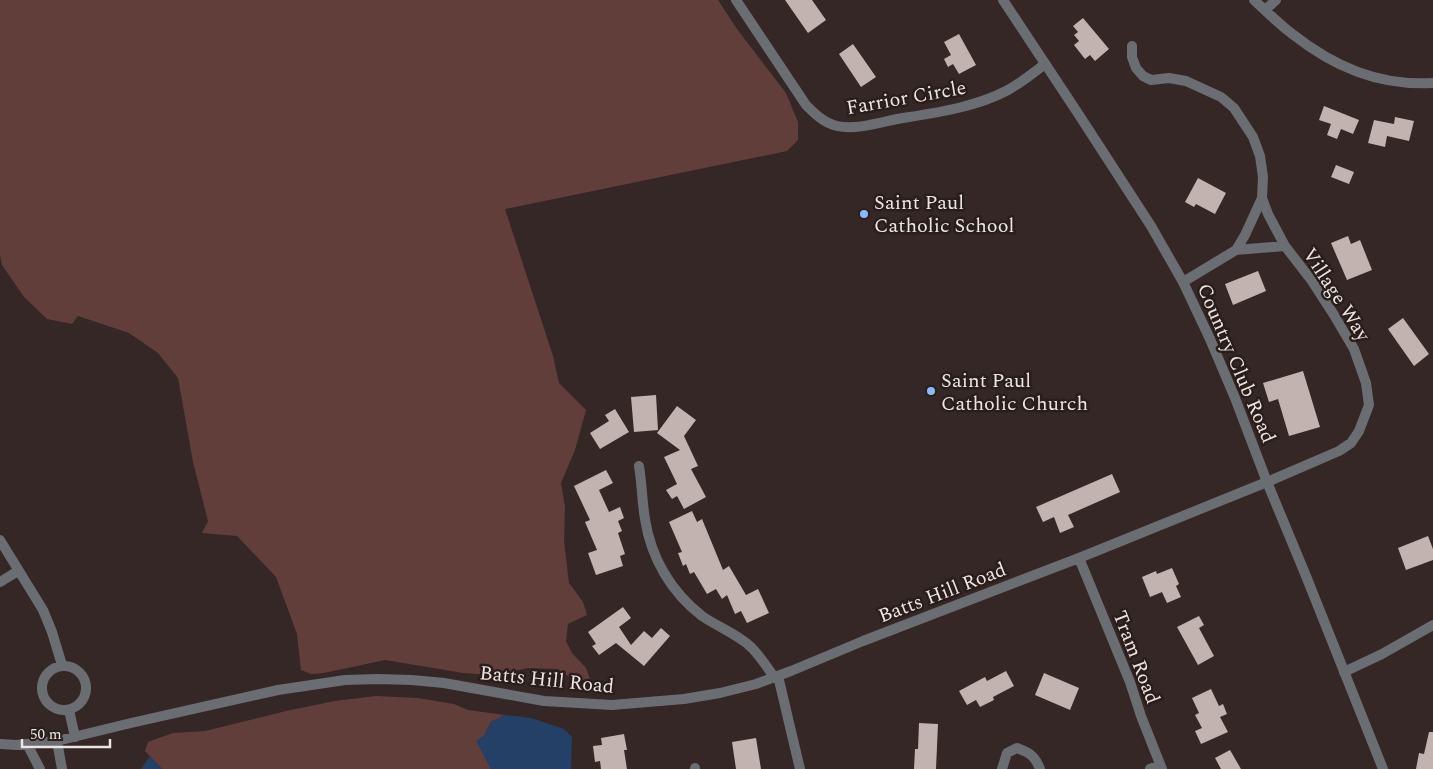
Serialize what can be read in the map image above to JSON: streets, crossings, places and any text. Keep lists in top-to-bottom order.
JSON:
{
  "streets": {
    "street": [
      "Farrior Circle",
      "Village Way",
      "Country Club Road",
      "Batts Hill Road",
      "Tram Road"
    ]
  },
  "crossings": [
    ["Farrior Circle", "Country Club Road"],
    ["Village Way", "Country Club Road"],
    ["Village Way", "Batts Hill Road"],
    ["Country Club Road", "Batts Hill Road"],
    ["Batts Hill Road", "Tram Road"]
  ],
  "places": ["Saint Paul Catholic School", "Saint Paul Catholic Church"],
  "scale_bar": "50 m"
}
